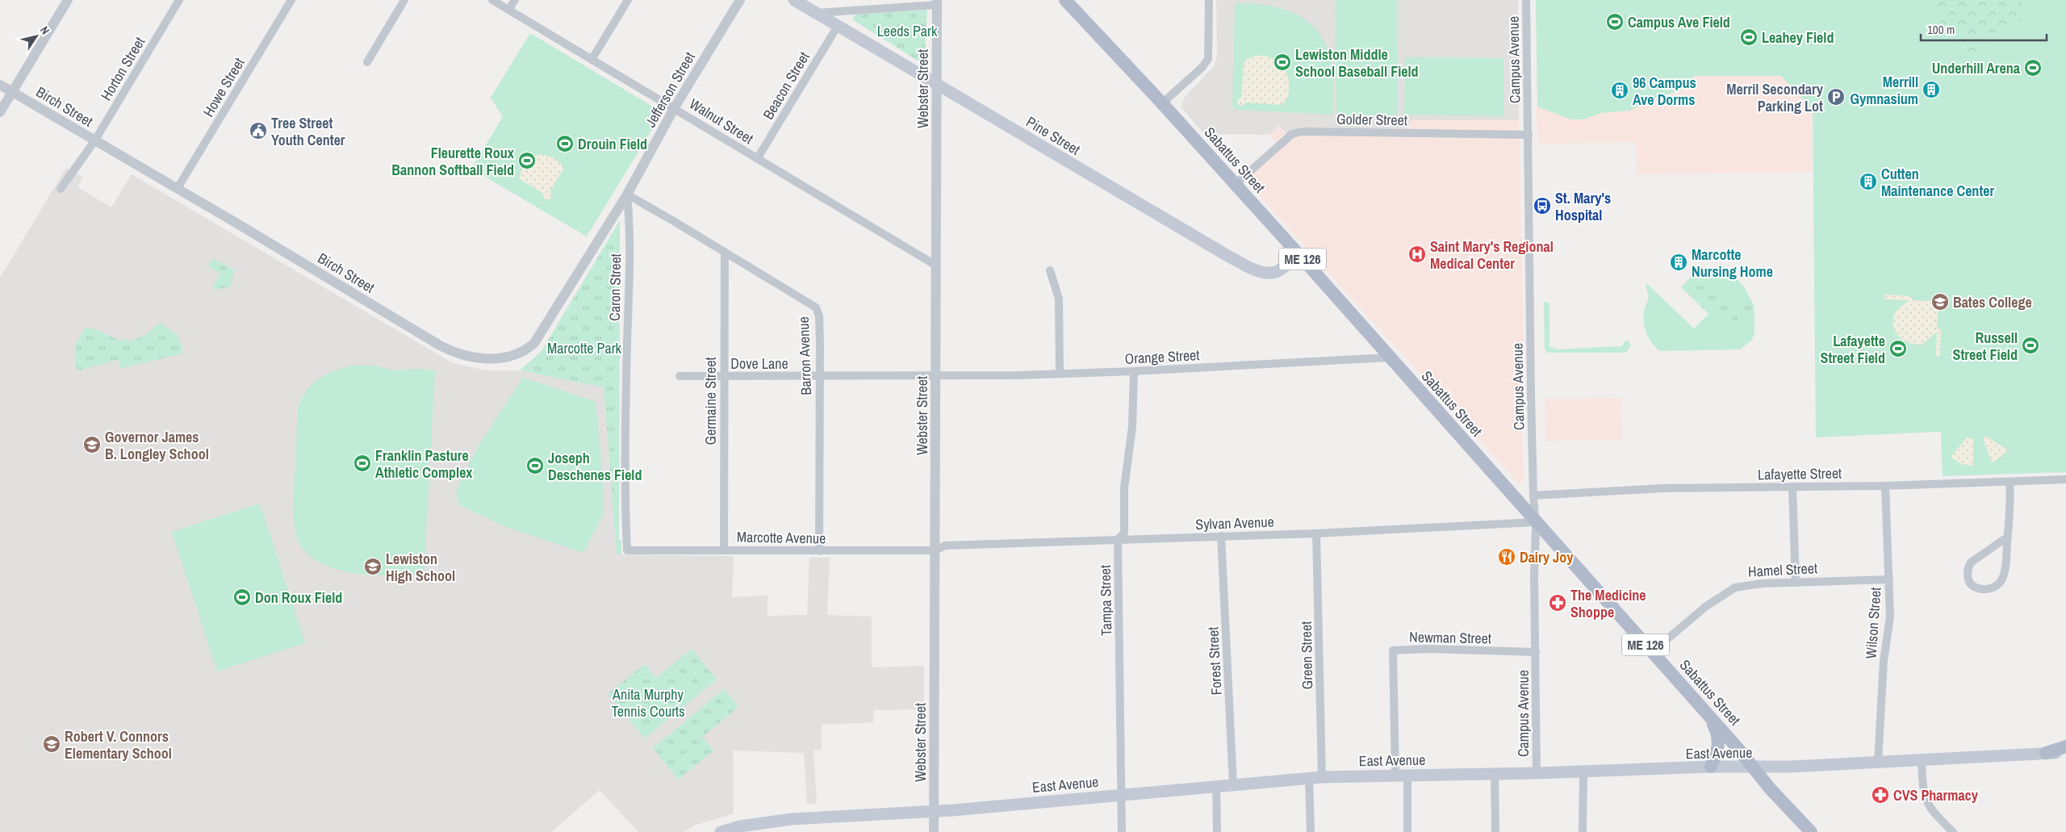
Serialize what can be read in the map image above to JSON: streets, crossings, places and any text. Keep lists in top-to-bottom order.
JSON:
{
  "streets": {
    "main road": [
      "Pine Street",
      "Sabattus Street",
      "ME 126",
      "East Avenue"
    ],
    "street": [
      "Campus Avenue",
      "Horton Street",
      "Beacon Street",
      "Howe Street",
      "Webster Street",
      "Jefferson Street",
      "Birch Street",
      "Golder Street",
      "Walnut Street",
      "Caron Street",
      "Barron Avenue",
      "Orange Street",
      "Dove Lane",
      "Germaine Street",
      "Lafayette Street",
      "Sylvan Avenue",
      "Marcotte Avenue",
      "Hamel Street",
      "Tampa Street",
      "Wilson Street",
      "Newman Street",
      "Green Street",
      "Forest Street"
    ]
  },
  "crossings": [
    ["Campus Avenue", "Golder Street"],
    ["Campus Avenue", "Sabattus Street"],
    ["Campus Avenue", "Lafayette Street"],
    ["Campus Avenue", "Sylvan Avenue"],
    ["Campus Avenue", "Newman Street"],
    ["Campus Avenue", "East Avenue"],
    ["Horton Street", "Birch Street"],
    ["Beacon Street", "Walnut Street"],
    ["Beacon Street", "Pine Street"],
    ["Howe Street", "Birch Street"],
    ["Webster Street", "Walnut Street"],
    ["Webster Street", "Pine Street"],
    ["Webster Street", "Orange Street"],
    ["Webster Street", "Dove Lane"],
    ["Webster Street", "Sylvan Avenue"],
    ["Webster Street", "Marcotte Avenue"],
    ["Webster Street", "East Avenue"],
    ["Jefferson Street", "Birch Street"],
    ["Jefferson Street", "Walnut Street"],
    ["Jefferson Street", "Caron Street"],
    ["Jefferson Street", "Barron Avenue"],
    ["Birch Street", "Caron Street"],
    ["Birch Street", "Barron Avenue"],
    ["Golder Street", "Sabattus Street"],
    ["Pine Street", "Sabattus Street"],
    ["Sabattus Street", "Orange Street"],
    ["Sabattus Street", "Sylvan Avenue"],
    ["Sabattus Street", "Hamel Street"],
    ["Sabattus Street", "East Avenue"],
    ["Caron Street", "Barron Avenue"],
    ["Caron Street", "Marcotte Avenue"],
    ["Barron Avenue", "Dove Lane"],
    ["Barron Avenue", "Germaine Street"],
    ["Barron Avenue", "Marcotte Avenue"],
    ["Orange Street", "Dove Lane"],
    ["Orange Street", "Tampa Street"],
    ["Dove Lane", "Germaine Street"],
    ["Germaine Street", "Marcotte Avenue"],
    ["Lafayette Street", "Wilson Street"],
    ["Sylvan Avenue", "Marcotte Avenue"],
    ["Sylvan Avenue", "Tampa Street"],
    ["Sylvan Avenue", "Green Street"],
    ["Sylvan Avenue", "Forest Street"],
    ["Hamel Street", "Wilson Street"],
    ["Tampa Street", "East Avenue"],
    ["Wilson Street", "East Avenue"],
    ["Newman Street", "East Avenue"],
    ["Green Street", "East Avenue"],
    ["Forest Street", "East Avenue"]
  ],
  "parks": ["Leeds Park", "Marcotte Park", "Anita Murphy Tennis Courts"],
  "places": {
    "sports": [
      "Campus Ave Field",
      "Leahey Field",
      "Lewiston Middle School Baseball Field",
      "Underhill Arena",
      "Drouin Field",
      "Fleurette Roux Bannon Softball Field",
      "Russell Street Field",
      "Lafayette Street Field",
      "Franklin Pasture Athletic Complex",
      "Joseph Deschenes Field",
      "Don Roux Field"
    ],
    "building": [
      "Merrill Gymnasium",
      "96 Campus Ave Dorms",
      "Cutten Maintenance Center",
      "Marcotte Nursing Home"
    ],
    "parking": ["Merril Secondary Parking Lot"],
    "public building": ["Tree Street Youth Center"],
    "bus stop": ["St. Mary's Hospital"],
    "hospital": ["Saint Mary's Regional Medical Center"],
    "school or university": [
      "Bates College",
      "Governor James B. Longley School",
      "Lewiston High School",
      "Robert V. Connors Elementary School"
    ],
    "restaurant": ["Dairy Joy"],
    "pharmacy": ["The Medicine Shoppe", "CVS Pharmacy"]
  },
  "scale_bar": "100 m",
  "north": "top right"
}
